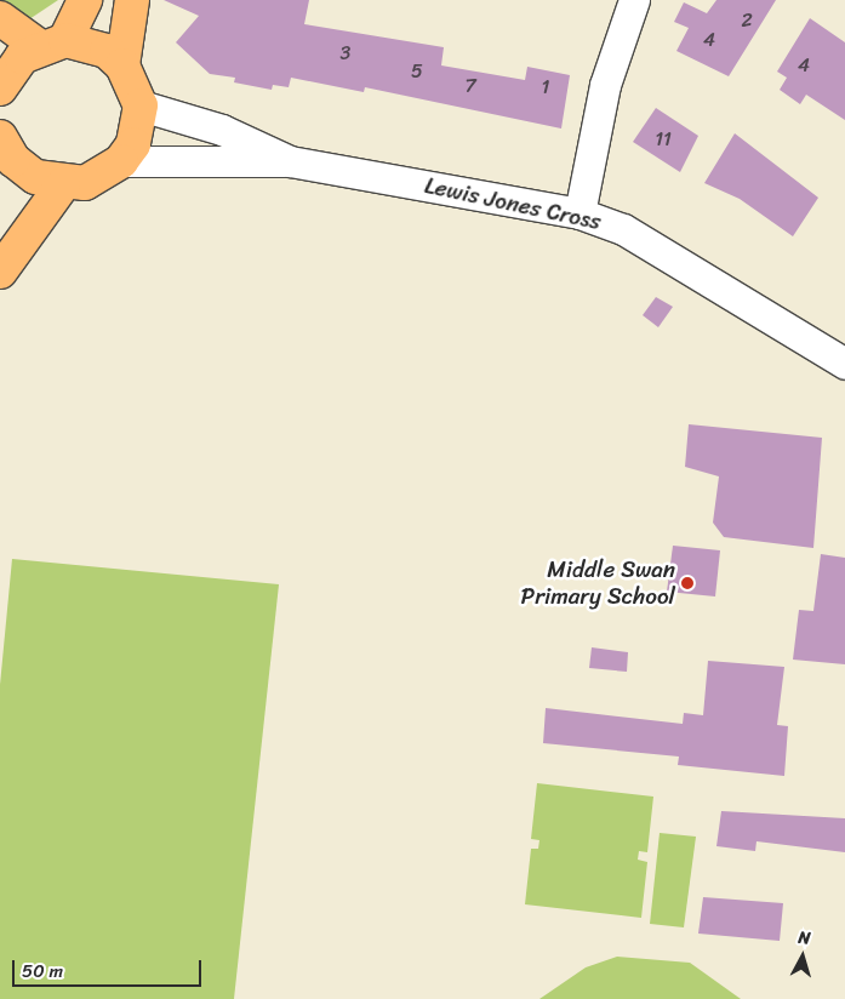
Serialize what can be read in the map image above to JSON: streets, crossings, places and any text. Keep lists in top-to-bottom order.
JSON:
{
  "streets": {
    "street": ["Lewis Jones Cross"]
  },
  "places": ["Middle Swan Primary School"],
  "house_numbers": [
    "2",
    "4",
    "3",
    "4",
    "5",
    "7",
    "1",
    "11"
  ],
  "scale_bar": "50 m",
  "north": "top"
}
